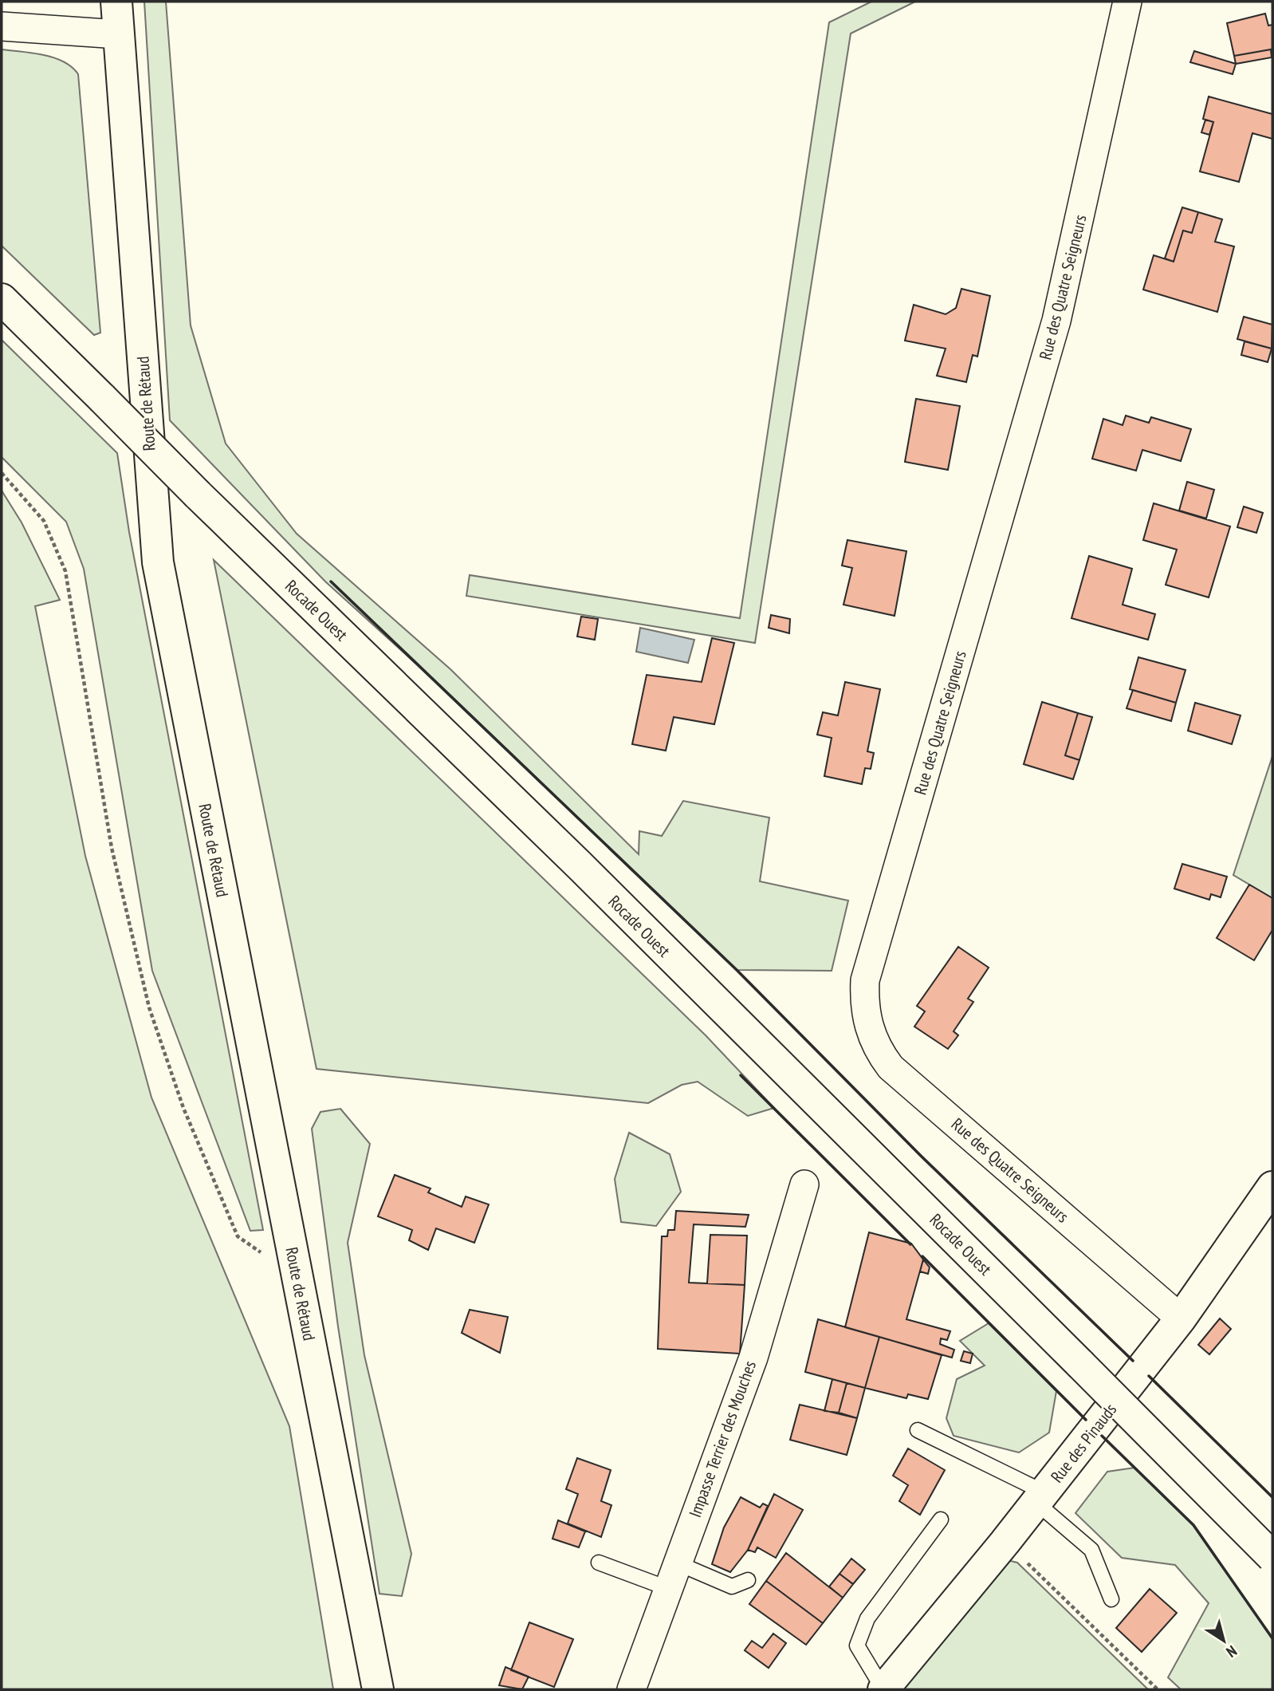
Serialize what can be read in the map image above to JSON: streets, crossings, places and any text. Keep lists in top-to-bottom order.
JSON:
{
  "streets": {
    "main road": ["Route de Rétaud", "Rocade Ouest", "Rue des Pinauds"],
    "street": ["Rue des Quatre Seigneurs", "Impasse Terrier des Mouches"]
  },
  "crossings": [
    ["Rue des Quatre Seigneurs", "Rue des Pinauds"]
  ],
  "north": "bottom right"
}
